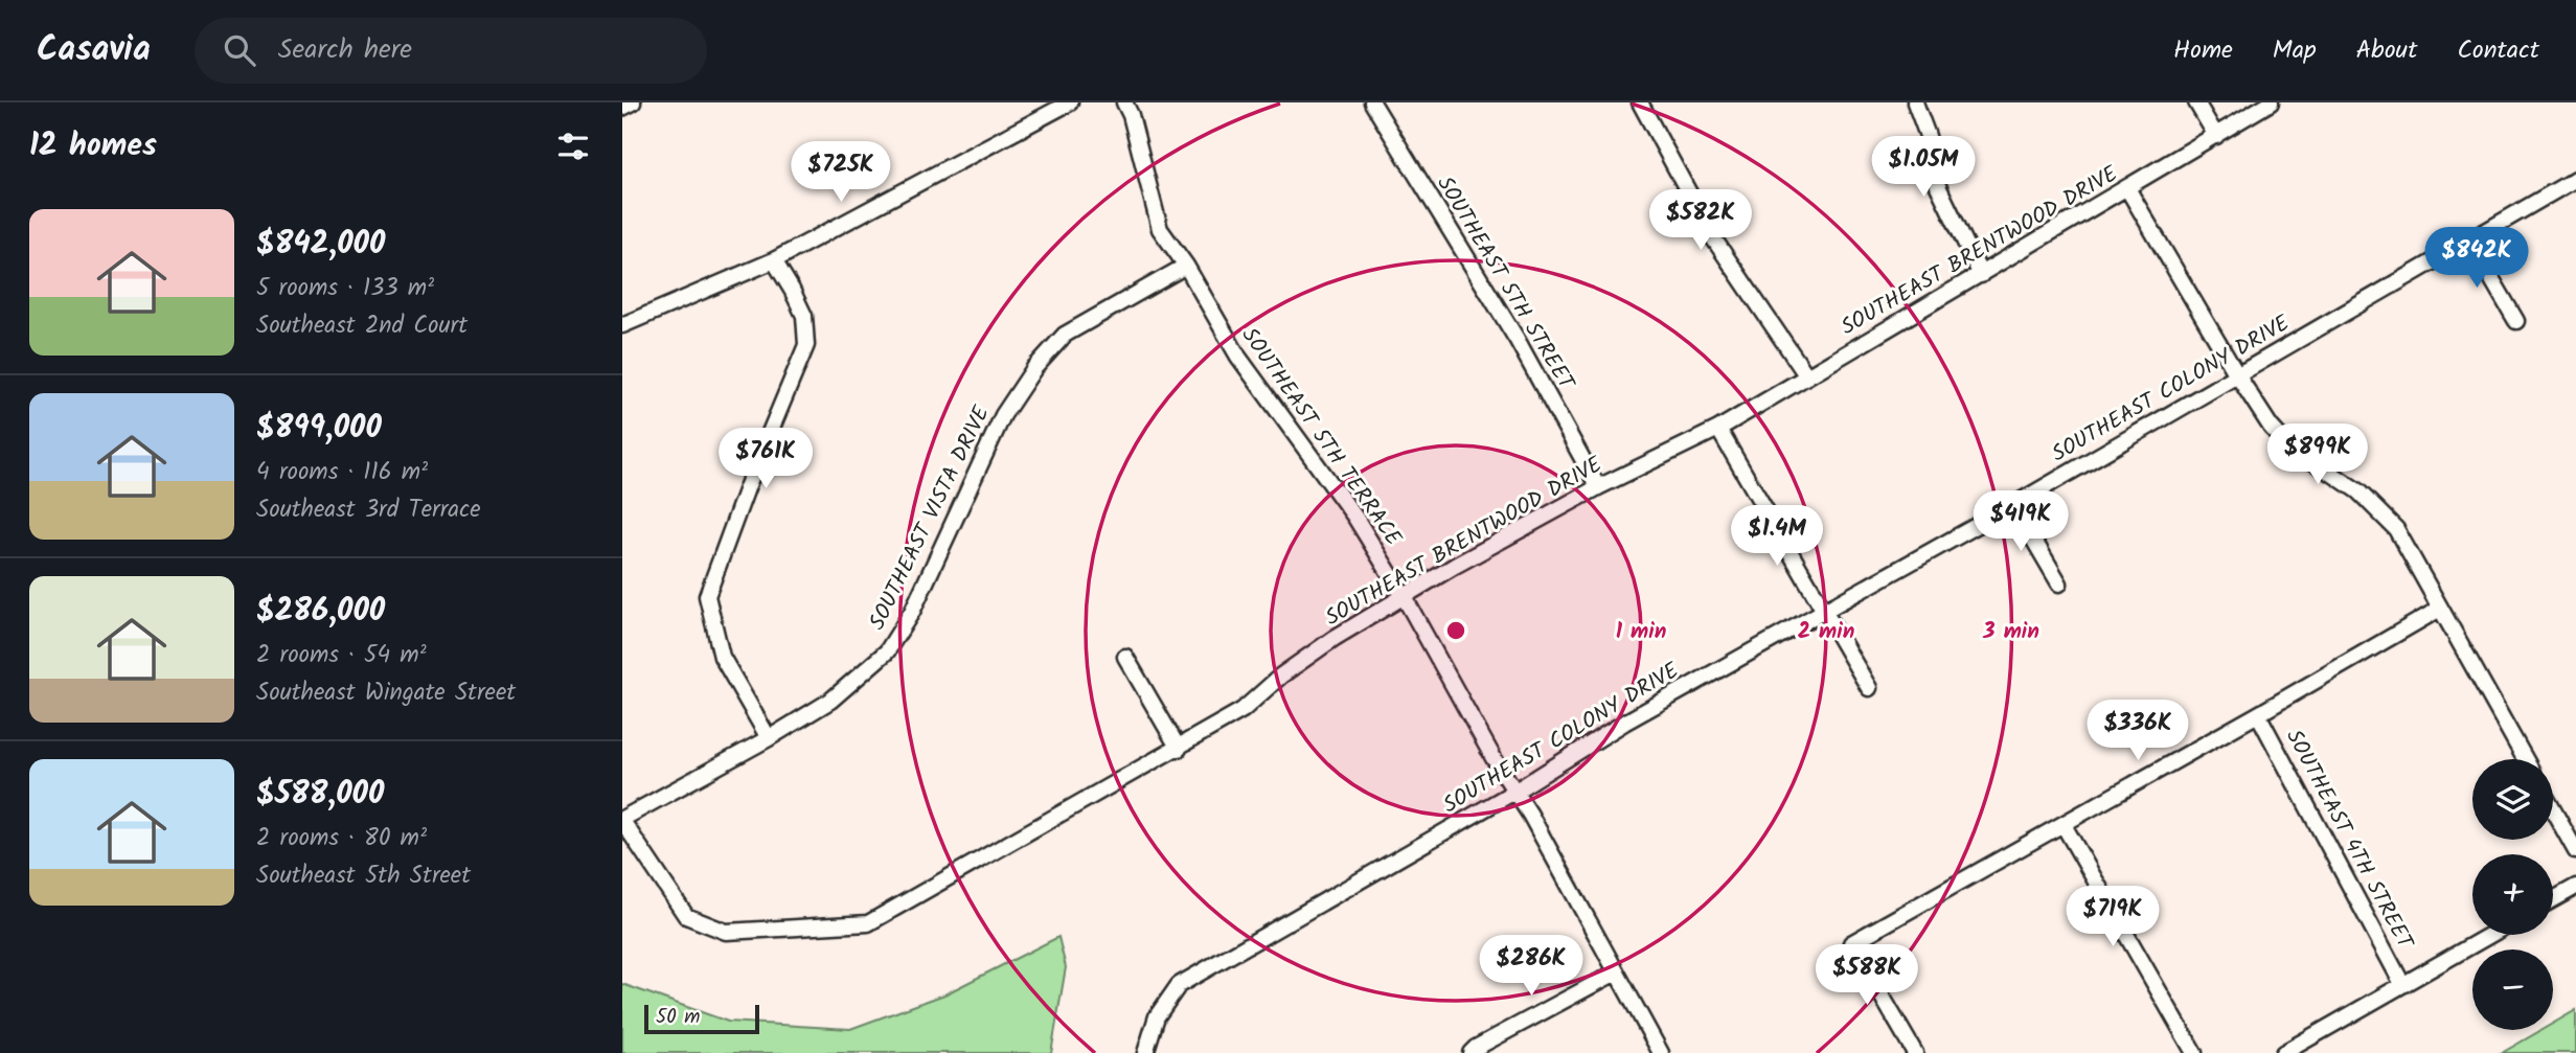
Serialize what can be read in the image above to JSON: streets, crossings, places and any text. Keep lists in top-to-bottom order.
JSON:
{
  "streets": {
    "street": [
      "SOUTHEAST BRENTWOOD DRIVE",
      "SOUTHEAST 5TH STREET",
      "SOUTHEAST COLONY DRIVE",
      "SOUTHEAST 5TH TERRACE",
      "SOUTHEAST VISTA DRIVE",
      "SOUTHEAST 4TH STREET"
    ]
  },
  "crossings": [
    ["SOUTHEAST BRENTWOOD DRIVE", "SOUTHEAST 5TH STREET"],
    ["SOUTHEAST BRENTWOOD DRIVE", "SOUTHEAST 5TH TERRACE"],
    ["SOUTHEAST BRENTWOOD DRIVE", "SOUTHEAST VISTA DRIVE"],
    ["SOUTHEAST COLONY DRIVE", "SOUTHEAST 5TH TERRACE"],
    ["SOUTHEAST 5TH TERRACE", "SOUTHEAST VISTA DRIVE"]
  ],
  "scale_bar": "50 m",
  "page": {
    "header": "Casavia",
    "search": "Search here",
    "nav": [
      "Home",
      "Map",
      "About",
      "Contact"
    ],
    "heading": "12 homes",
    "price": [
      "$1.05M",
      "$725K",
      "$582K",
      "$842K",
      "$899K",
      "$761K",
      "$419K",
      "$1.4M",
      "$336K",
      "$719K",
      "$286K",
      "$588K"
    ],
    "list": [
      {
        "name": "$842,000",
        "note": "5 rooms · 133 m² · Southeast 2nd Court"
      },
      {
        "name": "$899,000",
        "note": "4 rooms · 116 m² · Southeast 3rd Terrace"
      },
      {
        "name": "$286,000",
        "note": "2 rooms · 54 m² · Southeast Wingate Street"
      },
      {
        "name": "$588,000",
        "note": "2 rooms · 80 m² · Southeast 5th Street"
      }
    ],
    "map_buttons": ["+", "−"],
    "scale": "50 m"
  },
  "rings": ["1 min", "2 min", "3 min"]
}
